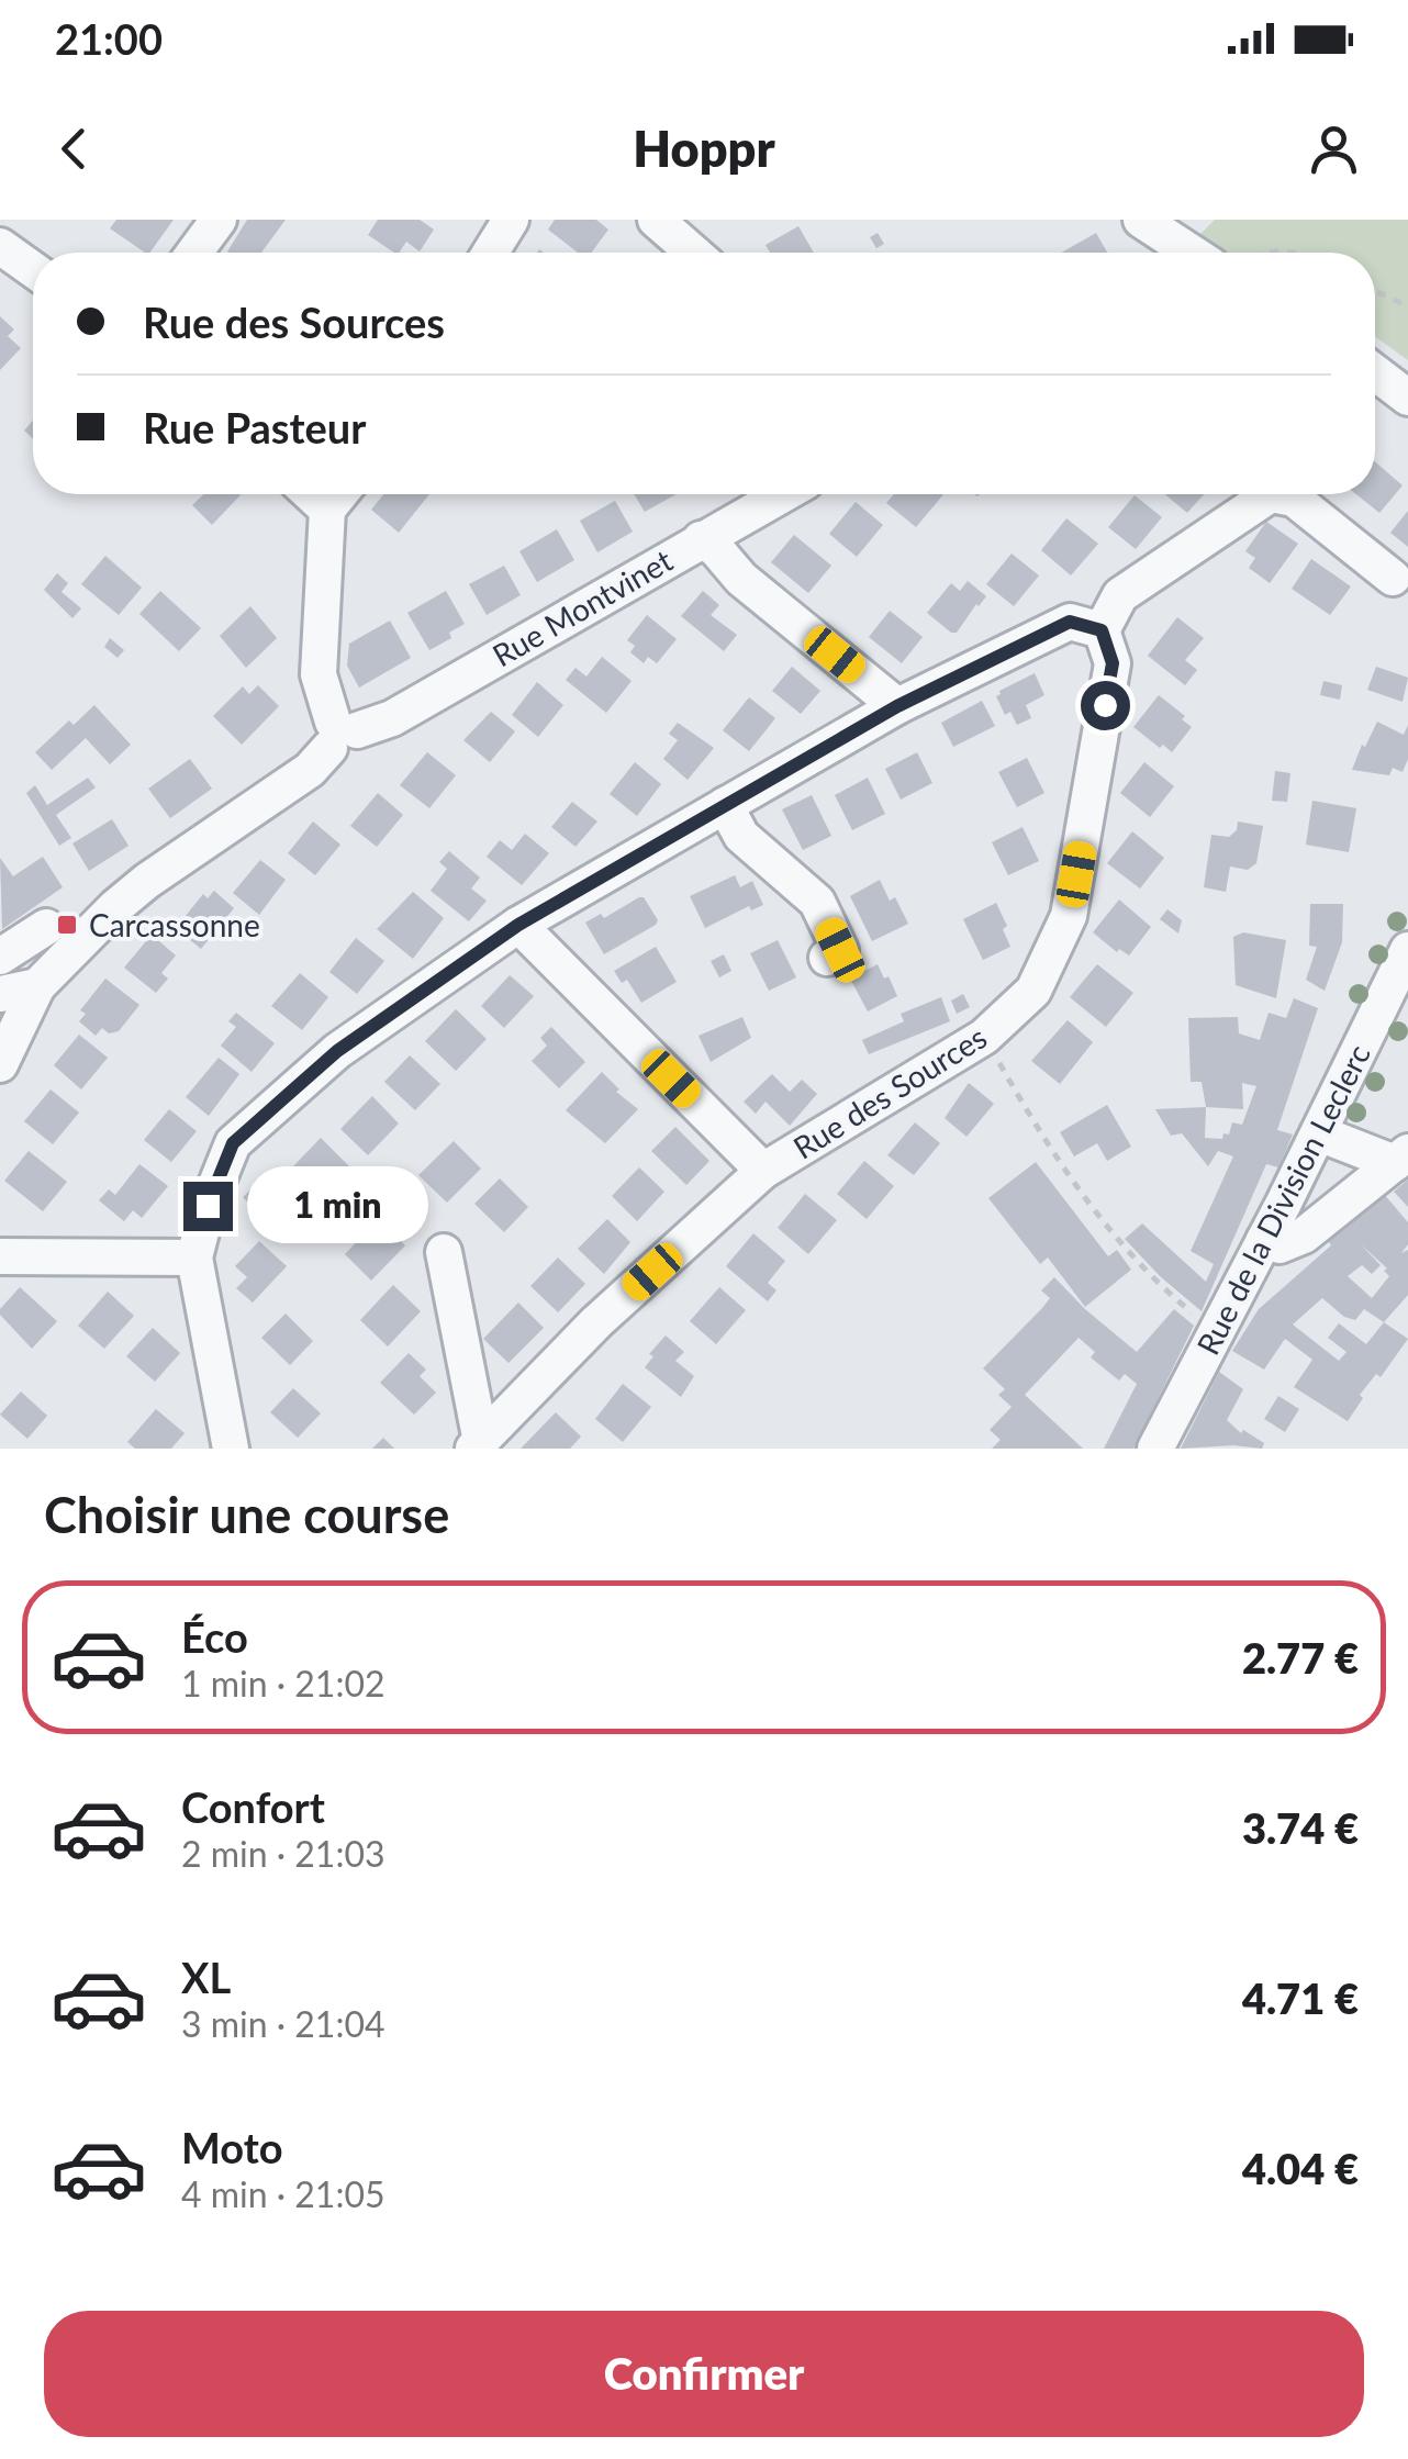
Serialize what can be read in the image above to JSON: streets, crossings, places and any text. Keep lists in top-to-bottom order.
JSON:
{
  "streets": {
    "street": ["Rue Montvinet", "Rue des Sources", "Rue de la Division Leclerc"]
  },
  "places": {
    "transit": ["Carcassonne"]
  },
  "page": {
    "status": "21:00",
    "header": "Hoppr",
    "banner": ["Rue des Sources", "Rue Pasteur"],
    "bubble": "1 min",
    "heading": "Choisir une course",
    "list": [
      {
        "name": "Éco",
        "note": "1 min · 21:02",
        "value": "2.77 €"
      },
      {
        "name": "Confort",
        "note": "2 min · 21:03",
        "value": "3.74 €"
      },
      {
        "name": "XL",
        "note": "3 min · 21:04",
        "value": "4.71 €"
      },
      {
        "name": "Moto",
        "note": "4 min · 21:05",
        "value": "4.04 €"
      }
    ],
    "buttons": "Confirmer"
  }
}
